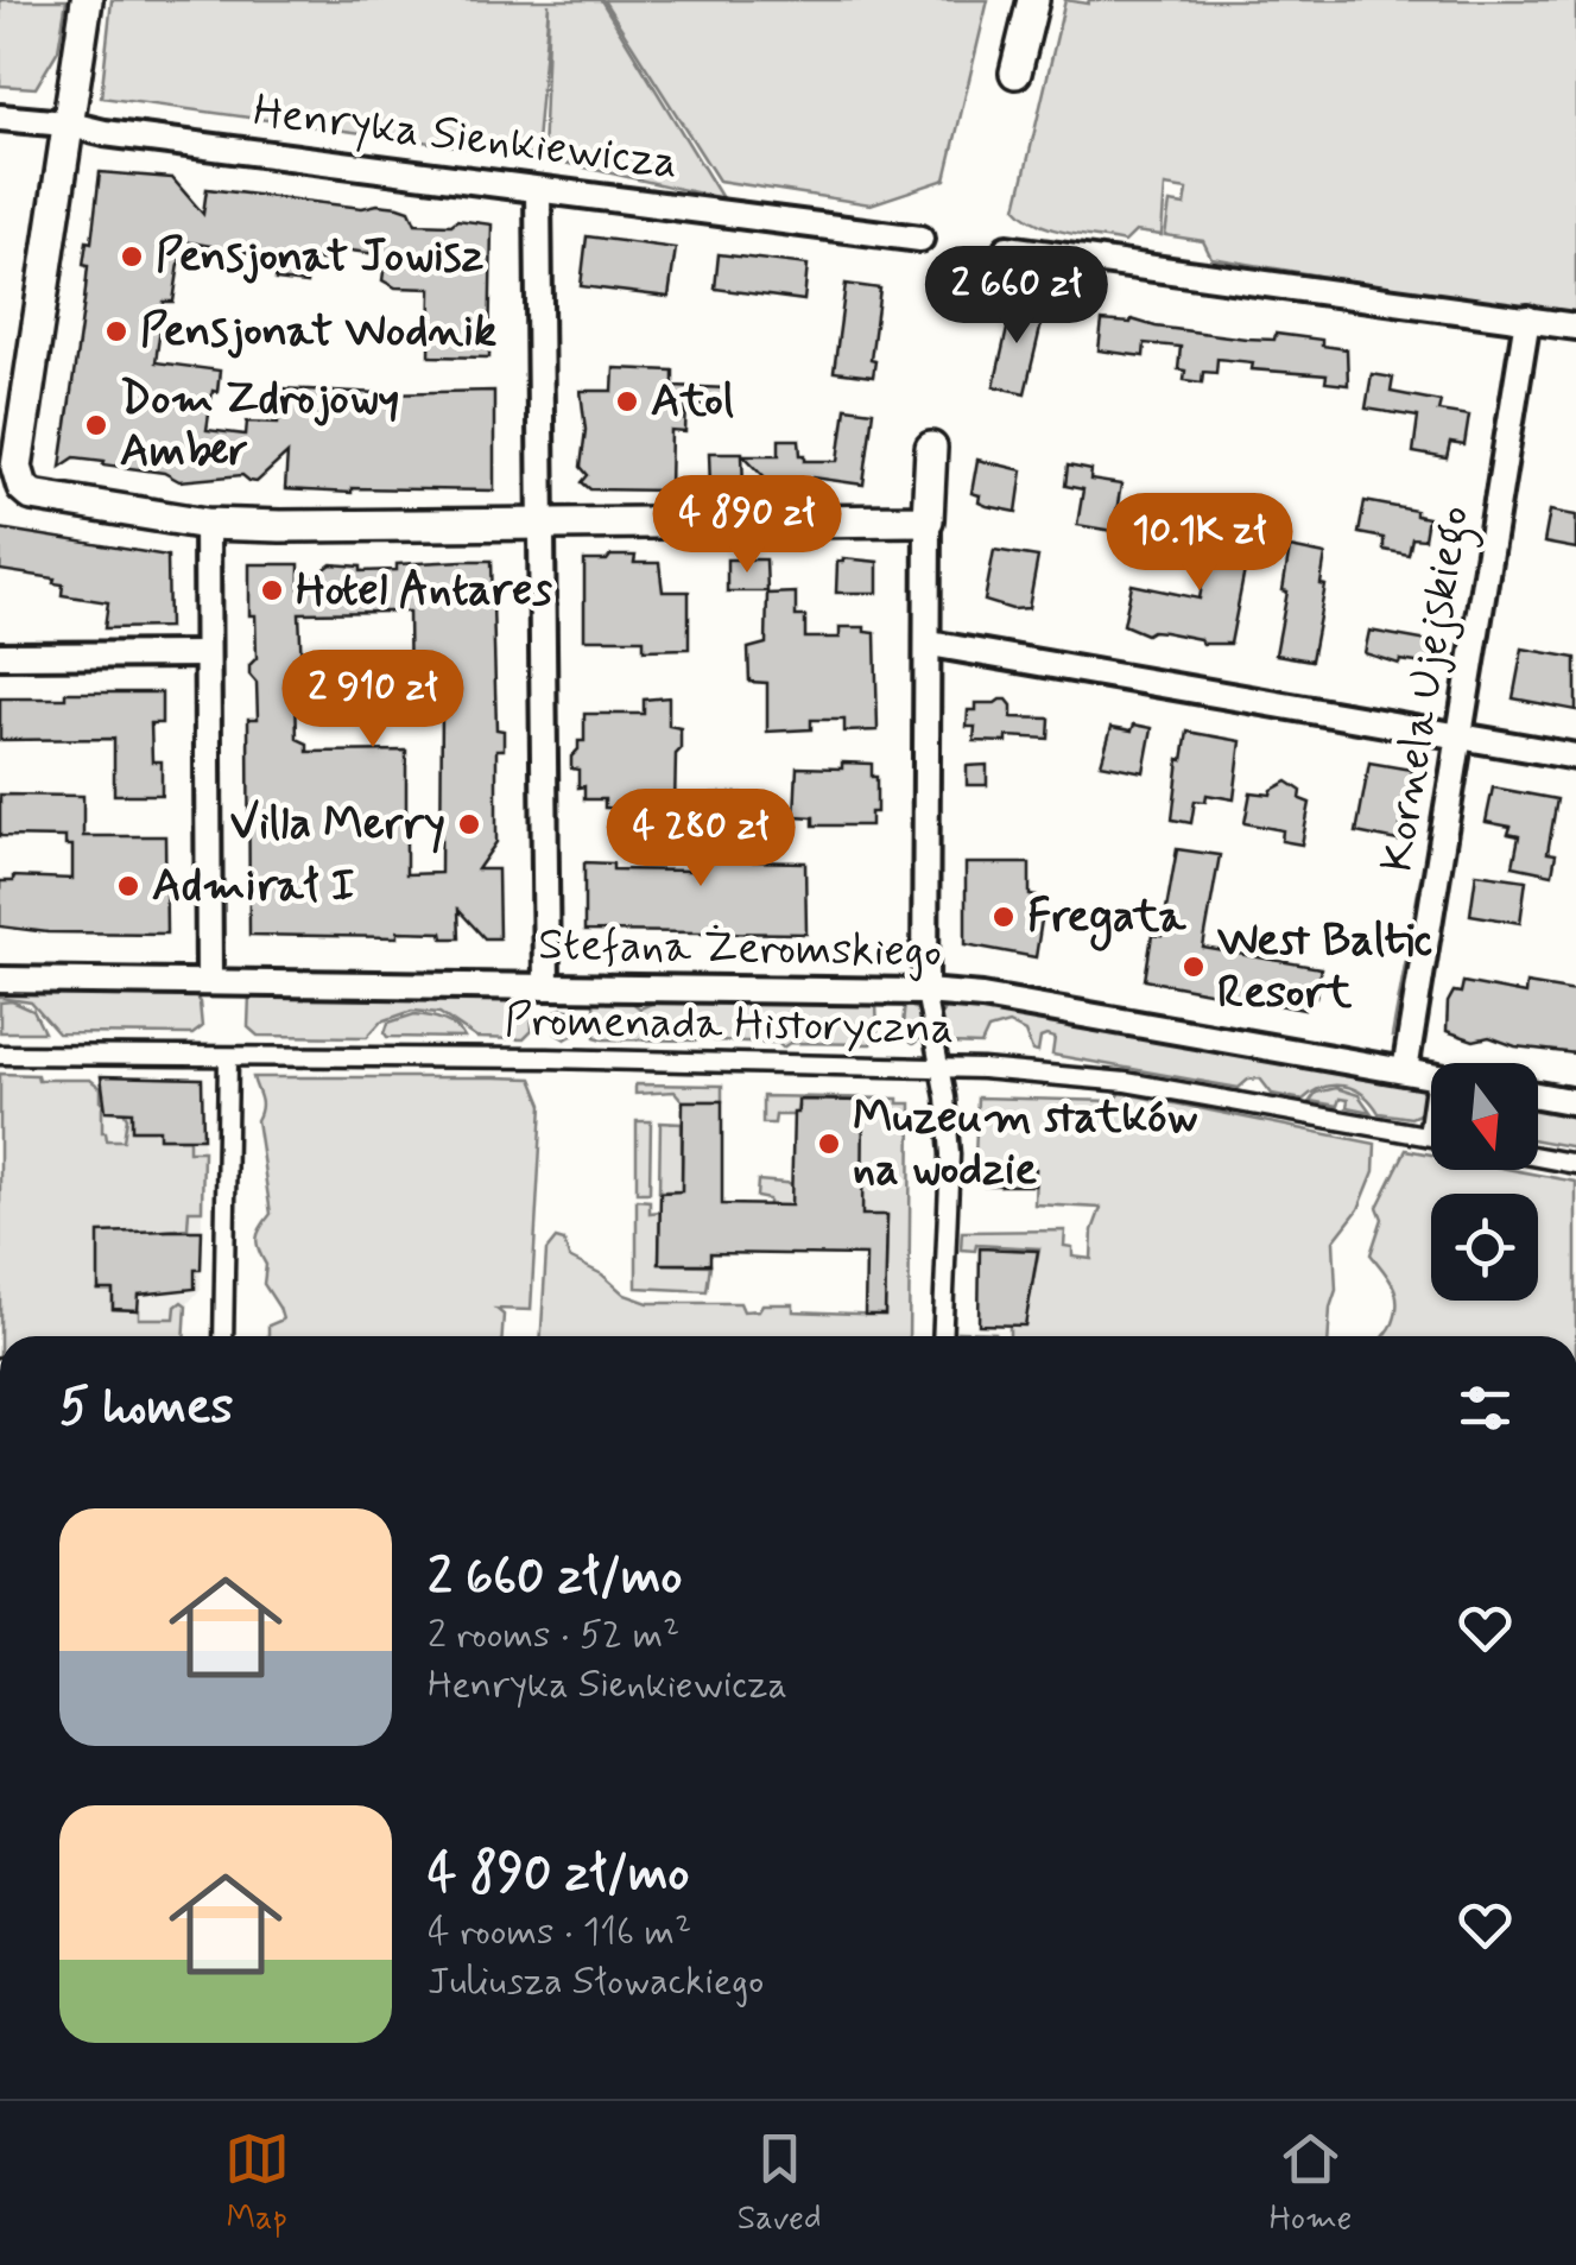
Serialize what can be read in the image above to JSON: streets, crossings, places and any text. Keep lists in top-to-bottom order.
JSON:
{
  "streets": {
    "street": [
      "Henryka Sienkiewicza",
      "Kornela Ujejskiego",
      "Stefana Żeromskiego",
      "Promenada Historyczna"
    ]
  },
  "crossings": [
    ["Kornela Ujejskiego", "Stefana Żeromskiego"]
  ],
  "places": [
    "Pensjonat Jowisz",
    "Pensjonat Wodnik",
    "Atol",
    "Dom Zdrojowy Amber",
    "Hotel Antares",
    "Villa Merry",
    "Admirał I",
    "Fregata",
    "West Baltic Resort",
    "Muzeum statków na wodzie"
  ],
  "north": "bottom",
  "page": {
    "price": [
      "2 660 zł",
      "4 890 zł",
      "10.1K zł",
      "2 910 zł",
      "4 280 zł"
    ],
    "heading": "5 homes",
    "list": [
      {
        "name": "2 660 zł/mo",
        "note": "2 rooms · 52 m² · Henryka Sienkiewicza"
      },
      {
        "name": "4 890 zł/mo",
        "note": "4 rooms · 116 m² · Juliusza Słowackiego"
      }
    ],
    "tabs": ["Map", "Saved", "Home"]
  }
}
